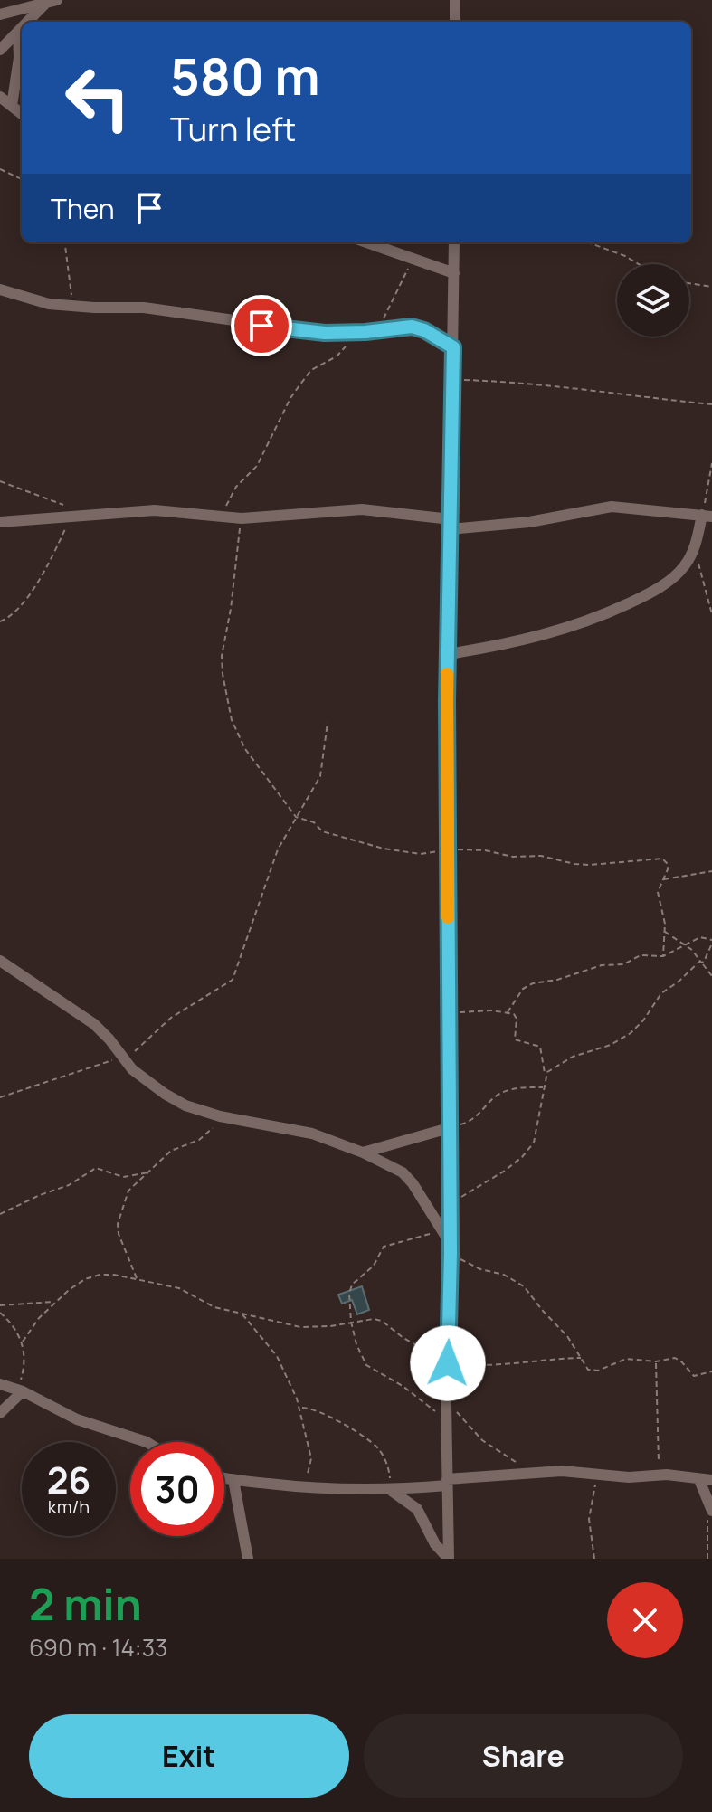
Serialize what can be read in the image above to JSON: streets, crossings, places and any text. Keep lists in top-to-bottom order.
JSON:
{
  "page": {
    "turn": ["580 m", "Turn left"],
    "then": "Then",
    "speed": "26 km/h",
    "limit": "30",
    "heading": ["2 min", "690 m · 14:33"],
    "buttons": ["Exit", "Share"]
  }
}
